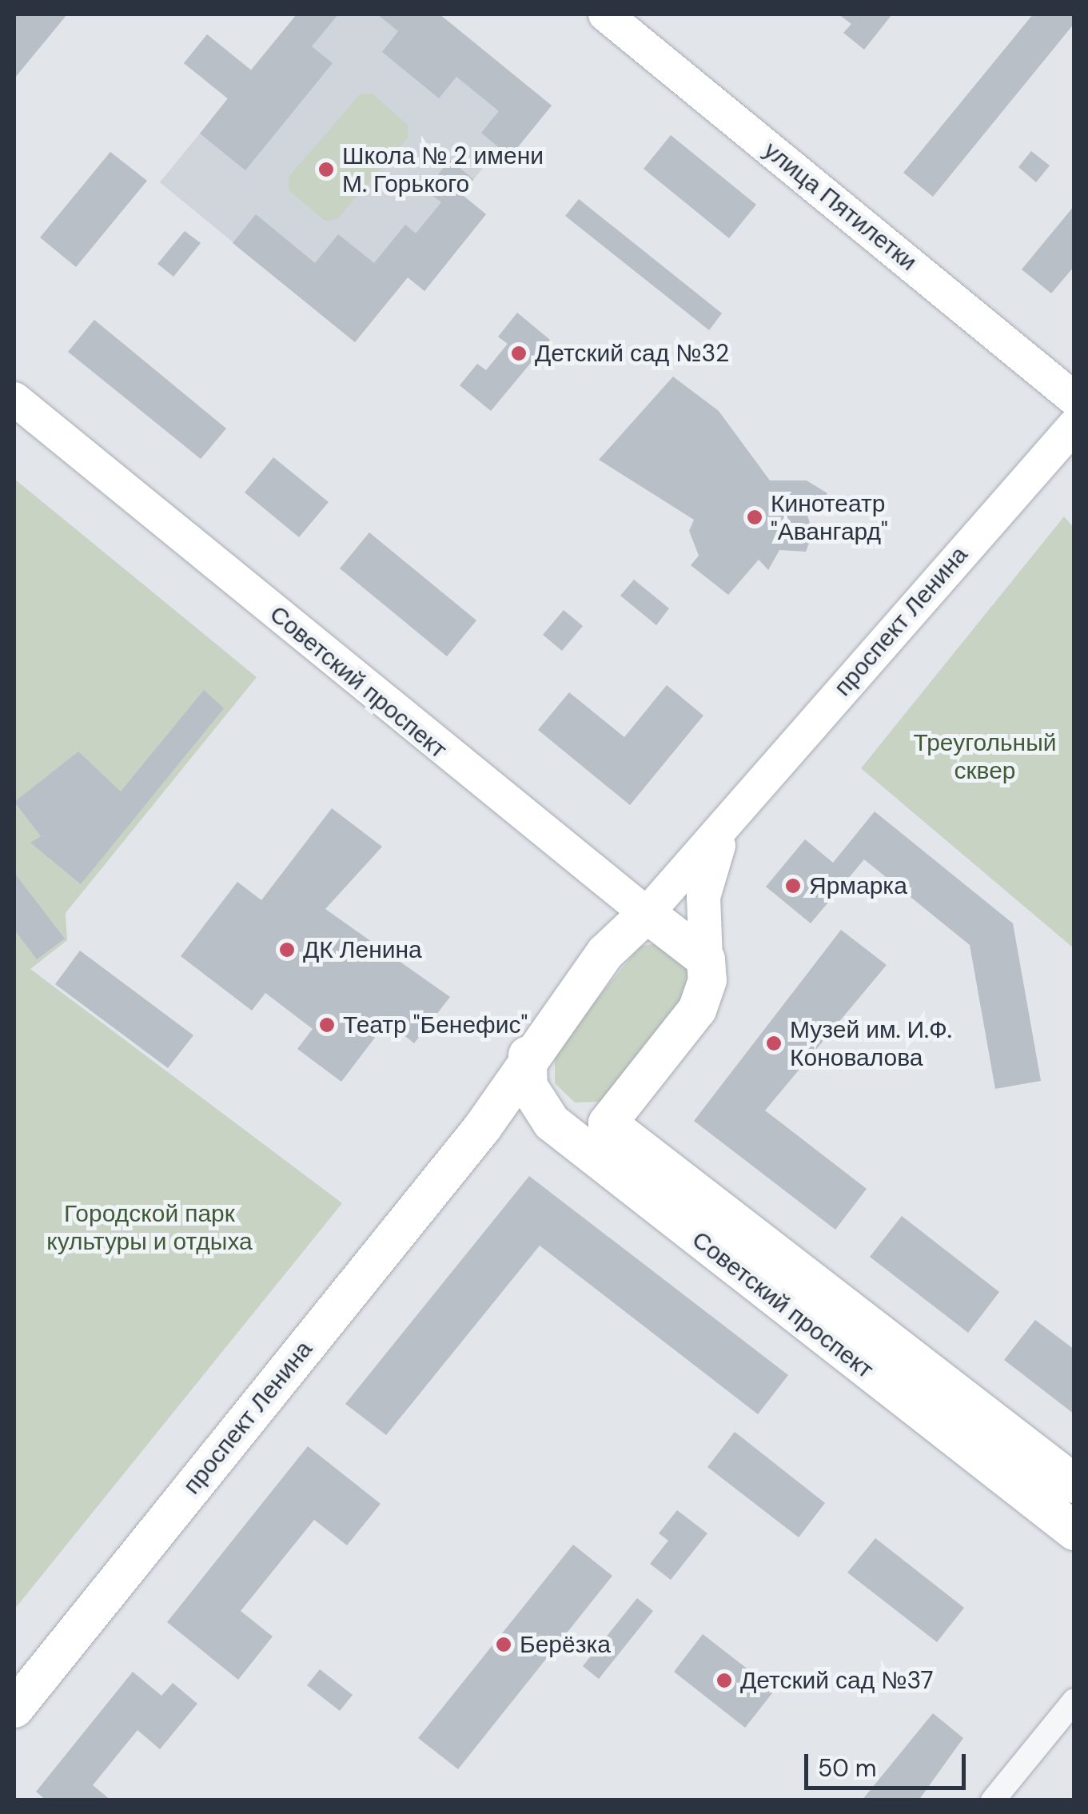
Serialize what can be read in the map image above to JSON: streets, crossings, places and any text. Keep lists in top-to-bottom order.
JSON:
{
  "streets": {
    "main road": ["улица Пятилетки", "проспект Ленина", "Советский проспект"]
  },
  "crossings": [
    ["проспект Ленина", "Советский проспект"]
  ],
  "parks": ["Треугольный сквер", "Городской парк культуры и отдыха"],
  "places": [
    "Школа № 2 имени М. Горького",
    "Детский сад №32",
    "Кинотеатр \"Авангард\"",
    "Ярмарка",
    "ДК Ленина",
    "Театр \"Бенефис\"",
    "Музей им. И.Ф. Коновалова",
    "Берёзка",
    "Детский сад №37"
  ],
  "scale_bar": "50 m"
}
